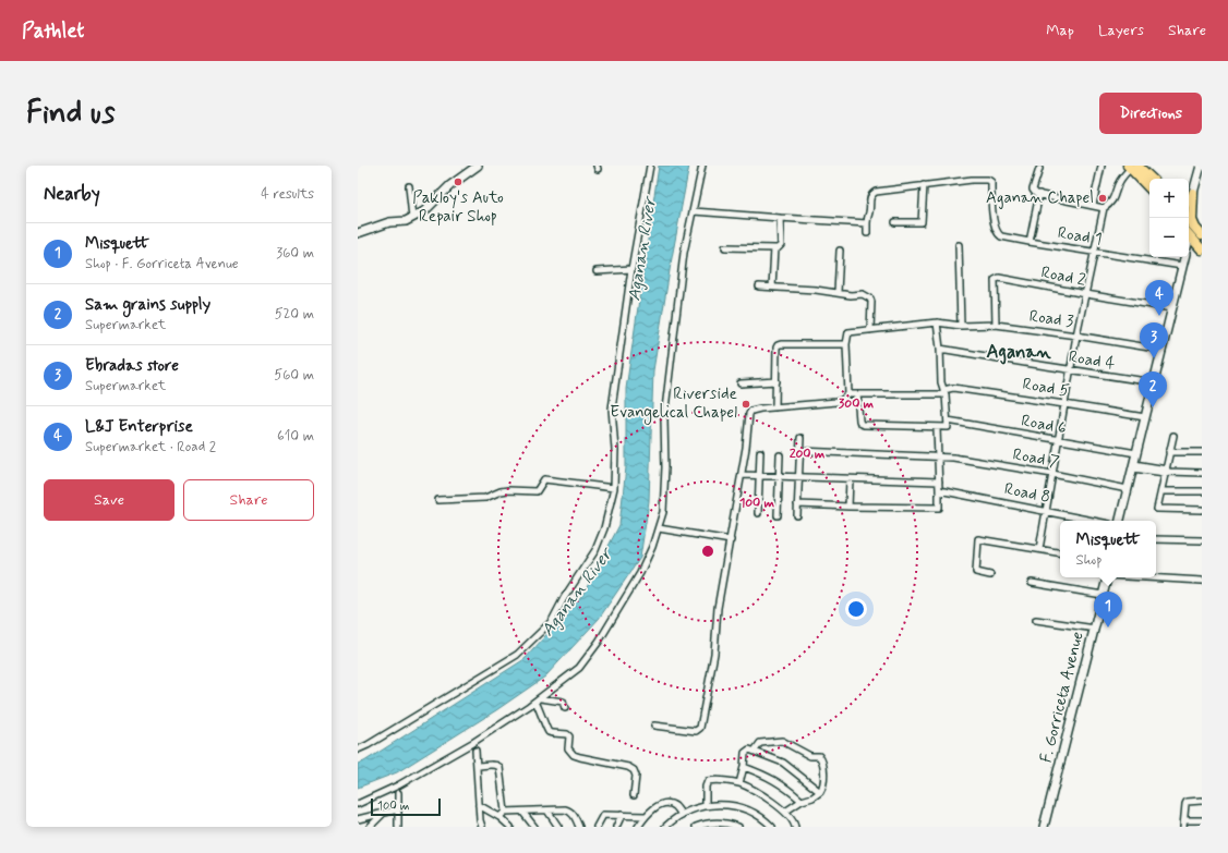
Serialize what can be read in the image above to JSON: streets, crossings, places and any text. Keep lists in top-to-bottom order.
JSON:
{
  "streets": {
    "main road": ["F. Gorriceta Avenue"],
    "street": [
      "Road 1",
      "Road 2",
      "Road 3",
      "Road 4",
      "Road 5",
      "Road 6",
      "Road 7",
      "Road 8"
    ]
  },
  "crossings": [
    ["Road 2", "Road 3"]
  ],
  "districts": ["Aganan"],
  "water": ["Aganan River"],
  "places": ["Pakloy's Auto Repair Shop", "Aganan Chapel", "Riverside Evangelical Chapel"],
  "scale_bar": "100 m",
  "page": {
    "header": "Pathlet",
    "nav": ["Map", "Layers", "Share"],
    "buttons": [
      "Directions",
      ["Save", "Share"]
    ],
    "title": "Find us",
    "heading": ["Nearby", "4 results"],
    "map_buttons": ["+", "−"],
    "list": [
      {
        "mark": "1",
        "name": "Misquett",
        "note": "Shop · F. Gorriceta Avenue",
        "value": "360 m"
      },
      {
        "mark": "2",
        "name": "Sam grains supply",
        "note": "Supermarket",
        "value": "520 m"
      },
      {
        "mark": "3",
        "name": "Ebradas store",
        "note": "Supermarket",
        "value": "560 m"
      },
      {
        "mark": "4",
        "name": "L&J Enterprise",
        "note": "Supermarket · Road 2",
        "value": "610 m"
      }
    ],
    "pins": [
      "4",
      "3",
      "2",
      "1"
    ],
    "popup": ["Misquett", "Shop"],
    "scale": "100 m"
  },
  "rings": ["300 m", "200 m", "100 m"]
}
